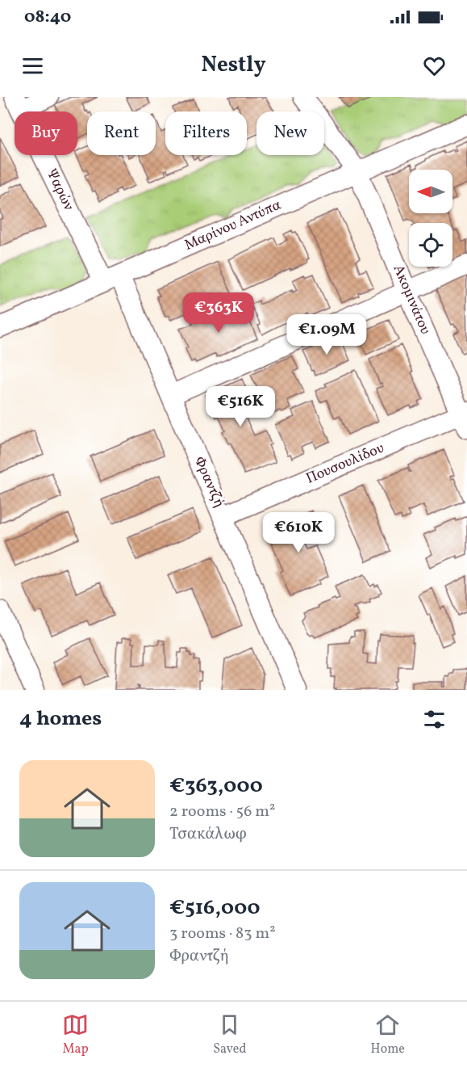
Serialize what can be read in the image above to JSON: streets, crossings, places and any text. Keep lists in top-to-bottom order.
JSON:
{
  "streets": {
    "street": [
      "Ψαρών",
      "Μαρίνου Αντύπα",
      "Ακομινάτου",
      "Πουσουλίδου",
      "Φραντζή"
    ]
  },
  "crossings": [
    ["Ψαρών", "Μαρίνου Αντύπα"],
    ["Ψαρών", "Φραντζή"],
    ["Μαρίνου Αντύπα", "Ακομινάτου"],
    ["Μαρίνου Αντύπα", "Φραντζή"],
    ["Ακομινάτου", "Πουσουλίδου"],
    ["Πουσουλίδου", "Φραντζή"]
  ],
  "north": "left",
  "page": {
    "status": "08:40",
    "header": "Nestly",
    "chip": [
      "Buy",
      "Rent",
      "Filters",
      "New"
    ],
    "price": [
      "€363K",
      "€1.09M",
      "€516K",
      "€610K"
    ],
    "heading": "4 homes",
    "list": [
      {
        "name": "€363,000",
        "note": "2 rooms · 56 m² · Τσακάλωφ"
      },
      {
        "name": "€516,000",
        "note": "3 rooms · 83 m² · Φραντζή"
      }
    ],
    "tabs": ["Map", "Saved", "Home"]
  }
}
